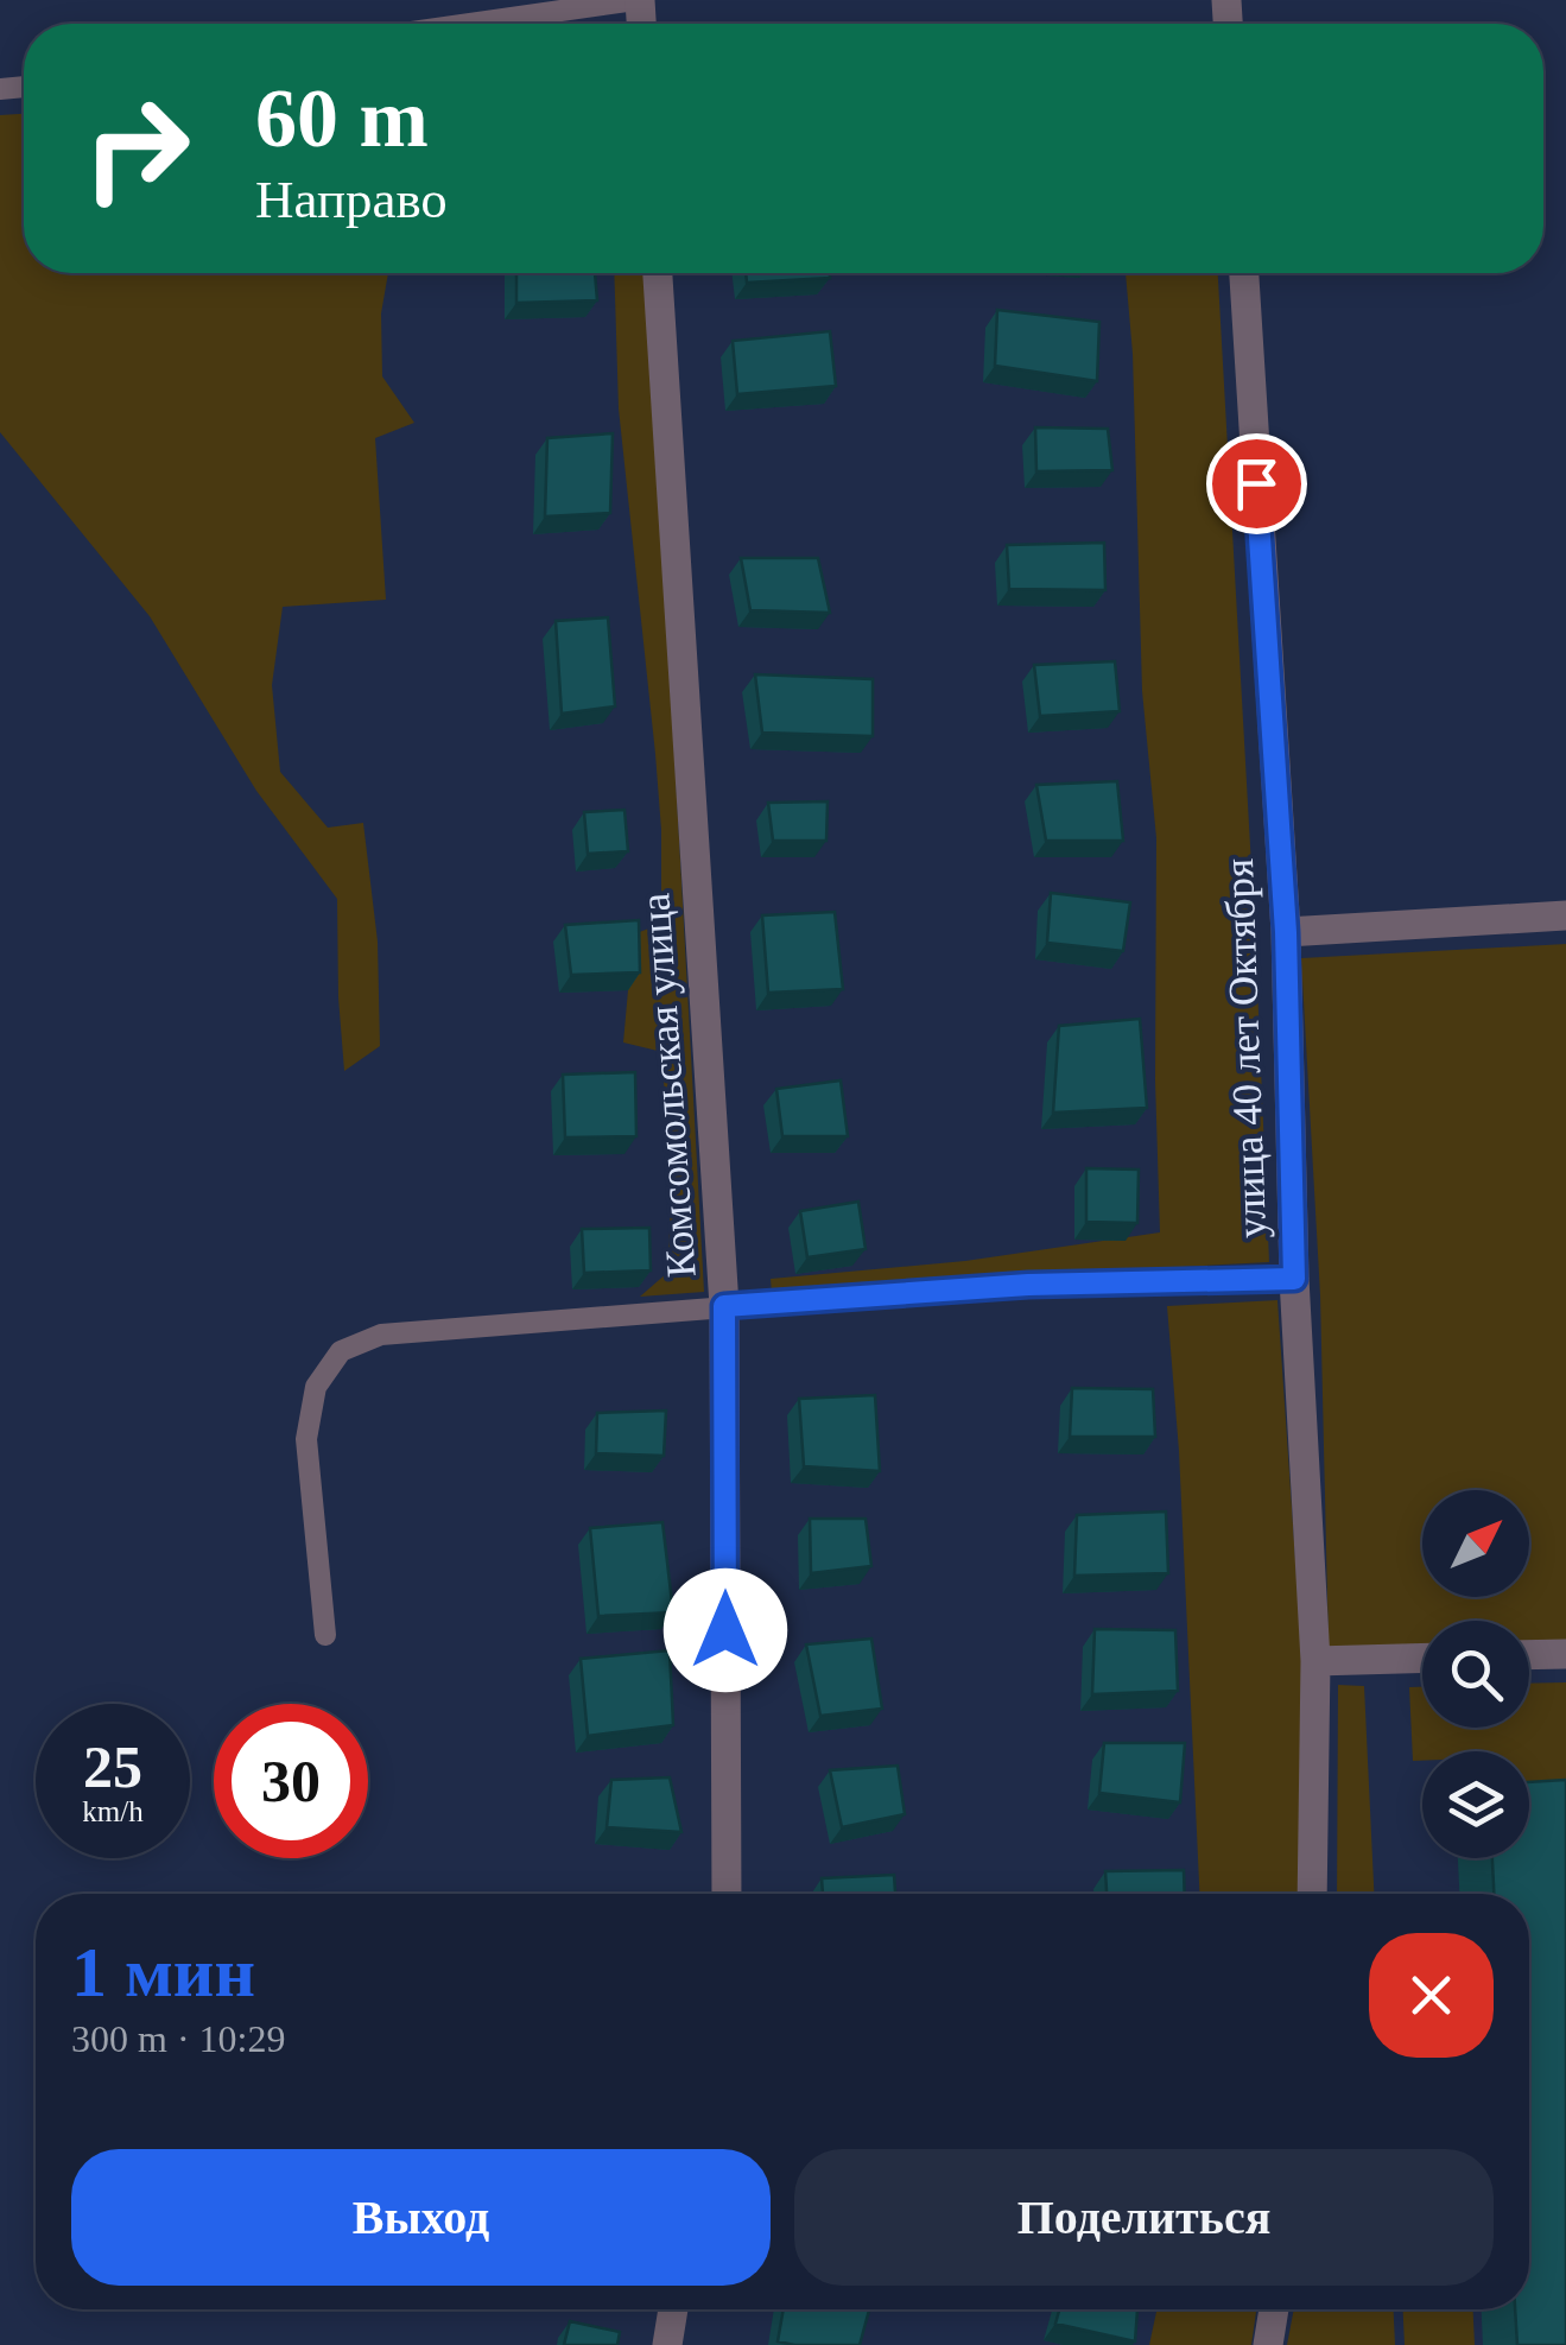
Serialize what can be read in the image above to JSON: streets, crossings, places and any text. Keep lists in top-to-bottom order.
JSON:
{
  "streets": {
    "street": ["улица 40 лет Октября", "Комсомольская улица"]
  },
  "north": "top right",
  "page": {
    "turn": ["60 m", "Направо"],
    "speed": "25 km/h",
    "limit": "30",
    "heading": ["1 мин", "300 m · 10:29"],
    "buttons": ["Выход", "Поделиться"]
  }
}
